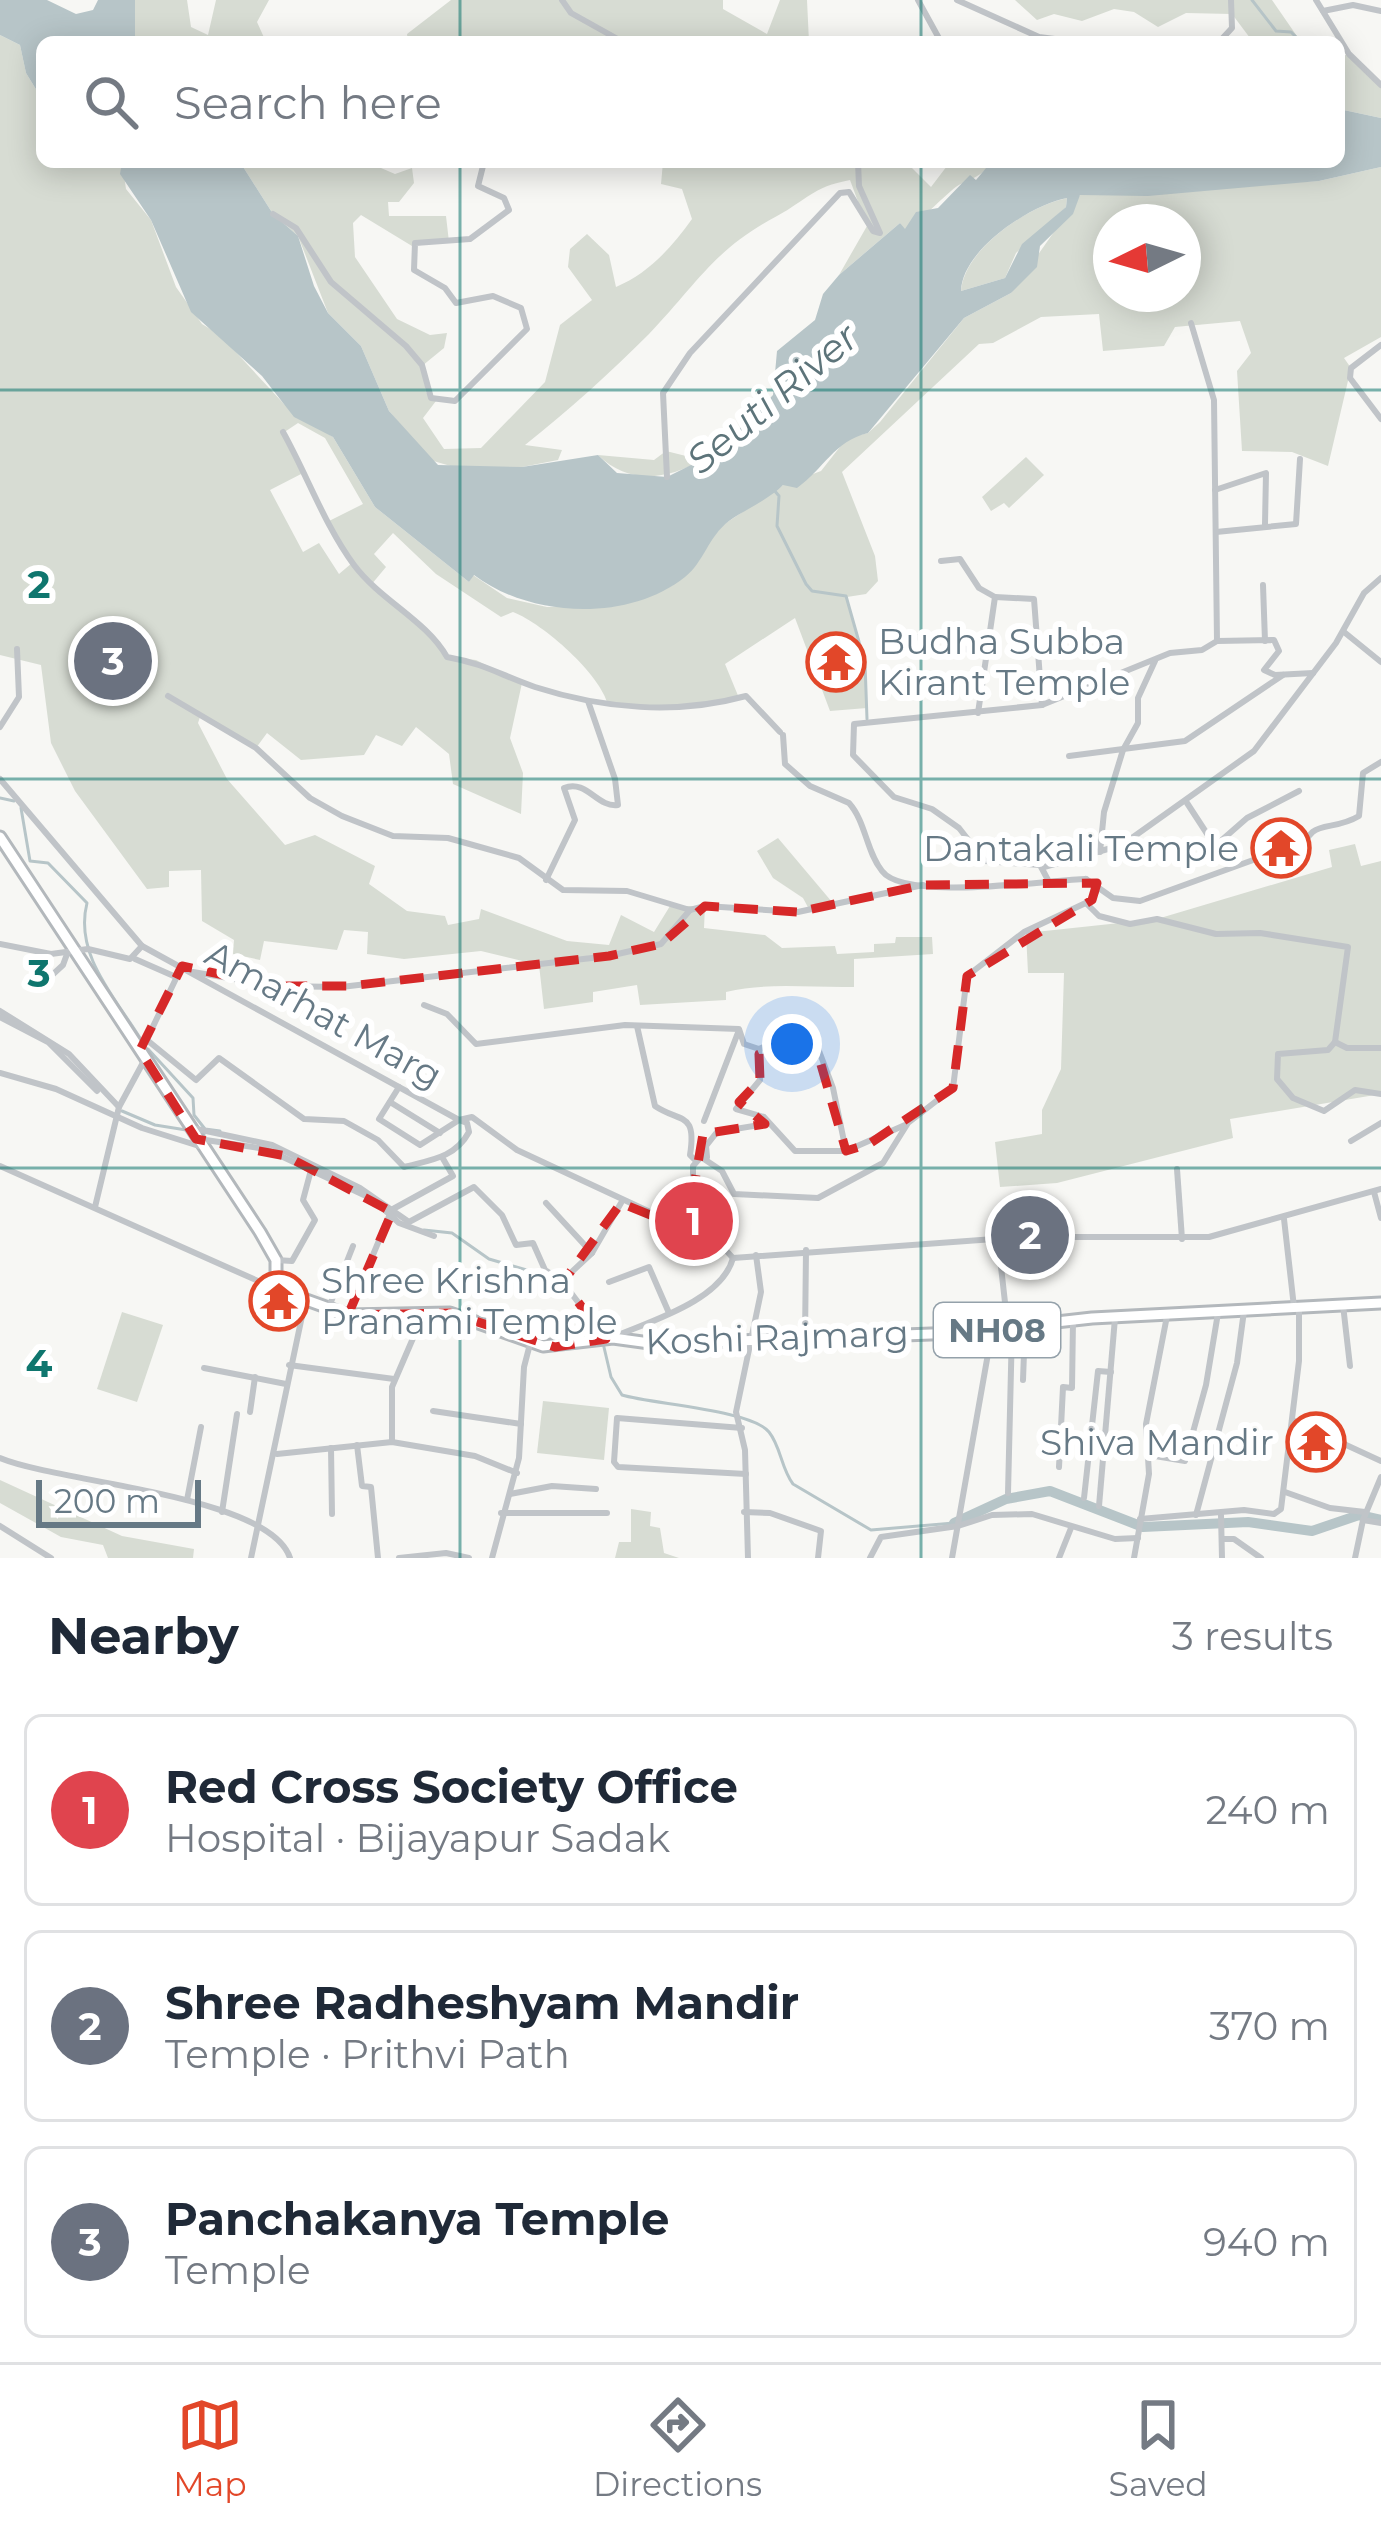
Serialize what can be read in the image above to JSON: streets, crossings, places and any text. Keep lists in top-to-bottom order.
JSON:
{
  "streets": {
    "main road": ["NH08", "Koshi Rajmarg"],
    "street": ["Amarhat Marg"]
  },
  "water": ["Seuti River"],
  "places": {
    "temple": [
      "Budha Subba Kirant Temple",
      "Dantakali Temple",
      "Shree Krishna Pranami Temple",
      "Shiva Mandir"
    ]
  },
  "scale_bar": "200 m",
  "north": "left",
  "page": {
    "search": "Search here",
    "pins": ["3", "1", "2"],
    "scale": "200 m",
    "heading": ["Nearby", "3 results"],
    "list": [
      {
        "mark": "1",
        "name": "Red Cross Society Office",
        "note": "Hospital · Bijayapur Sadak",
        "value": "240 m"
      },
      {
        "mark": "2",
        "name": "Shree Radheshyam Mandir",
        "note": "Temple · Prithvi Path",
        "value": "370 m"
      },
      {
        "mark": "3",
        "name": "Panchakanya Temple",
        "note": "Temple",
        "value": "940 m"
      }
    ],
    "nav": ["Map", "Directions", "Saved"]
  },
  "grid": {
    "rows": ["2", "3", "4"]
  }
}
